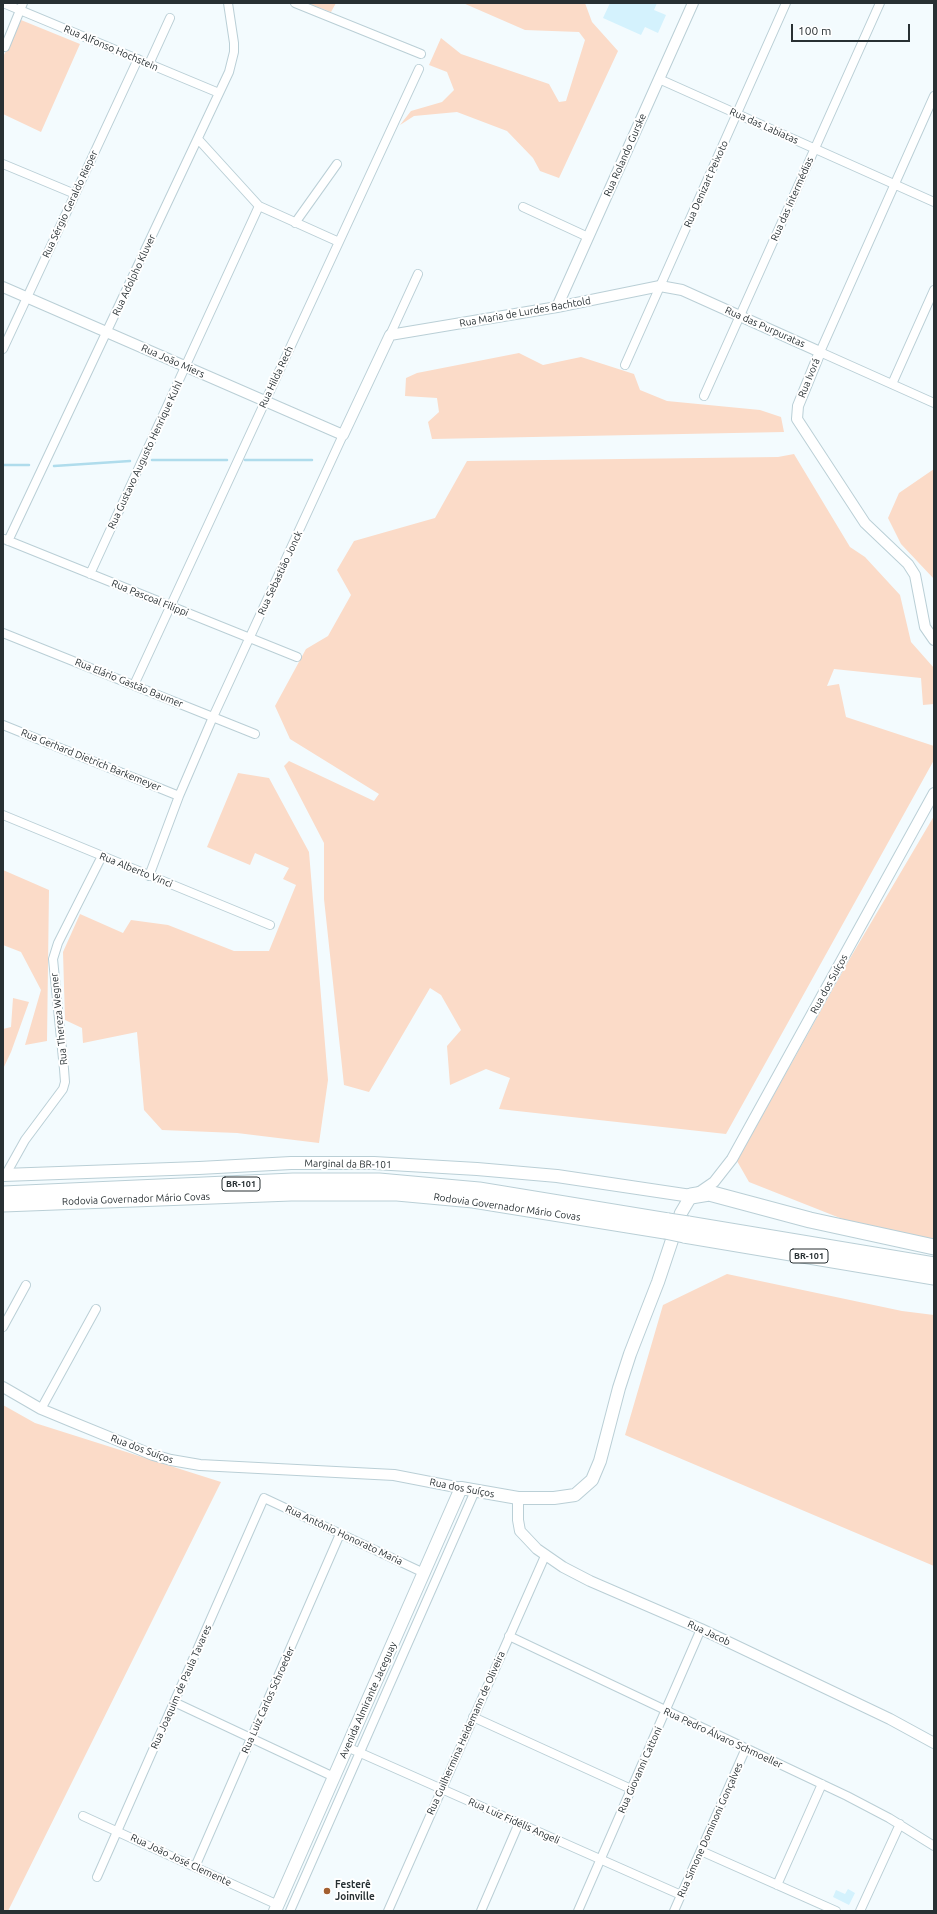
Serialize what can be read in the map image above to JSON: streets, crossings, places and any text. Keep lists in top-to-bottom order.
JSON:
{
  "streets": {
    "highway": ["BR-101", "Rodovia Governador Mário Covas"],
    "main road": ["Rua dos Suíços", "Marginal da BR-101", "Avenida Almirante Jaceguay"],
    "street": [
      "Rua Alfonso Hochstein",
      "Rua das Labiatas",
      "Rua Rolando Gurske",
      "Rua Denizart Peixoto",
      "Rua das Intermédias",
      "Rua Sérgio Geraldo Rieper",
      "Rua Adolpho Kluver",
      "Rua Maria de Lurdes Bachtold",
      "Rua das Purpuratas",
      "Rua João Miers",
      "Rua Hilda Rech",
      "Rua Ivorá",
      "Rua Gustavo Augusto Henrique Kuhl",
      "Rua Sebastião Jonck",
      "Rua Pascoal Filippi",
      "Rua Elário Gastão Baumer",
      "Rua Gerhard Dietrich Barkemeyer",
      "Rua Alberto Vinci",
      "Rua Thereza Wegner",
      "Rua Antônio Honorato Maria",
      "Rua Jacob",
      "Rua Joaquim de Paula Tavares",
      "Rua Luiz Carlos Schroeder",
      "Rua Guilhermina Heidemann de Oliveira",
      "Rua Pedro Álvaro Schmoeller",
      "Rua Giovanni Cattoni",
      "Rua Luiz Fidélis Angeli",
      "Rua Simone Dominoni Gonçalves",
      "Rua João José Clemente"
    ]
  },
  "crossings": [
    ["Rua Alfonso Hochstein", "Rua Sérgio Geraldo Rieper"],
    ["Rua Alfonso Hochstein", "Rua Adolpho Kluver"],
    ["Rua das Labiatas", "Rua Rolando Gurske"],
    ["Rua das Labiatas", "Rua Denizart Peixoto"],
    ["Rua das Labiatas", "Rua das Intermédias"],
    ["Rua das Labiatas", "Rua Ivorá"],
    ["Rua Rolando Gurske", "Rua Maria de Lurdes Bachtold"],
    ["Rua Denizart Peixoto", "Rua Maria de Lurdes Bachtold"],
    ["Rua Denizart Peixoto", "Rua das Purpuratas"],
    ["Rua das Intermédias", "Rua das Purpuratas"],
    ["Rua Sérgio Geraldo Rieper", "Rua João Miers"],
    ["Rua Adolpho Kluver", "Rua João Miers"],
    ["Rua Adolpho Kluver", "Rua Pascoal Filippi"],
    ["Rua Maria de Lurdes Bachtold", "Rua das Purpuratas"],
    ["Rua Maria de Lurdes Bachtold", "Rua Sebastião Jonck"],
    ["Rua das Purpuratas", "Rua Ivorá"],
    ["Rua João Miers", "Rua Hilda Rech"],
    ["Rua João Miers", "Rua Gustavo Augusto Henrique Kuhl"],
    ["Rua João Miers", "Rua Sebastião Jonck"],
    ["Rua Hilda Rech", "Rua Pascoal Filippi"],
    ["Rua Hilda Rech", "Rua Elário Gastão Baumer"],
    ["Rua Gustavo Augusto Henrique Kuhl", "Rua Pascoal Filippi"],
    ["Rua Sebastião Jonck", "Rua Pascoal Filippi"],
    ["Rua Sebastião Jonck", "Rua Elário Gastão Baumer"],
    ["Rua Sebastião Jonck", "Rua Gerhard Dietrich Barkemeyer"],
    ["Rua Sebastião Jonck", "Rua Alberto Vinci"],
    ["Rua Alberto Vinci", "Rua Thereza Wegner"],
    ["Rua dos Suíços", "Marginal da BR-101"],
    ["Rua dos Suíços", "Rua Jacob"],
    ["Rua dos Suíços", "Avenida Almirante Jaceguay"],
    ["Rua Thereza Wegner", "Marginal da BR-101"],
    ["Rua Antônio Honorato Maria", "Rua Joaquim de Paula Tavares"],
    ["Rua Antônio Honorato Maria", "Rua Luiz Carlos Schroeder"],
    ["Rua Antônio Honorato Maria", "Avenida Almirante Jaceguay"],
    ["Rua Jacob", "Rua Guilhermina Heidemann de Oliveira"],
    ["Rua Jacob", "Rua Giovanni Cattoni"],
    ["Rua Joaquim de Paula Tavares", "Rua João José Clemente"],
    ["Rua Luiz Carlos Schroeder", "Rua João José Clemente"],
    ["Avenida Almirante Jaceguay", "Rua Luiz Fidélis Angeli"],
    ["Avenida Almirante Jaceguay", "Rua João José Clemente"],
    ["Rua Guilhermina Heidemann de Oliveira", "Rua Pedro Álvaro Schmoeller"],
    ["Rua Guilhermina Heidemann de Oliveira", "Rua Luiz Fidélis Angeli"],
    ["Rua Pedro Álvaro Schmoeller", "Rua Giovanni Cattoni"],
    ["Rua Pedro Álvaro Schmoeller", "Rua Simone Dominoni Gonçalves"],
    ["Rua Giovanni Cattoni", "Rua Luiz Fidélis Angeli"],
    ["Rua Luiz Fidélis Angeli", "Rua Simone Dominoni Gonçalves"]
  ],
  "places": ["Festerê Joinville"],
  "scale_bar": "100 m"
}
